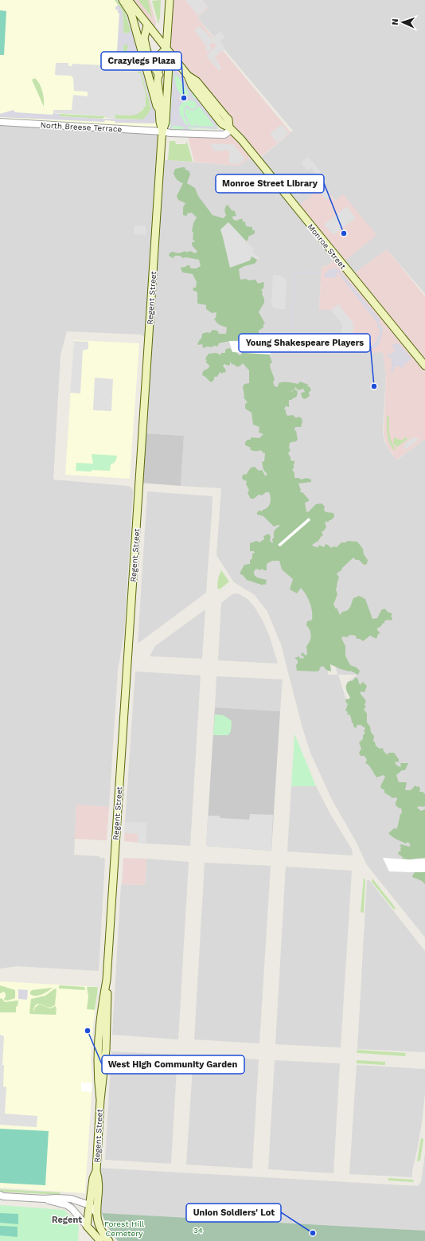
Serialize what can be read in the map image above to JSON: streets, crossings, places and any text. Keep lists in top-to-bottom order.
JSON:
{
  "streets": {
    "main road": ["Monroe Street", "Regent Street"],
    "street": ["North Breese Terrace"]
  },
  "crossings": [
    ["North Breese Terrace", "Monroe Street"],
    ["North Breese Terrace", "Regent Street"],
    ["Monroe Street", "Regent Street"]
  ],
  "districts": ["Regent"],
  "parks": ["Forest Hill Cemetery", "34"],
  "places": [
    "Crazylegs Plaza",
    "Monroe Street Library",
    "Young Shakespeare Players",
    "West High Community Garden",
    "Union Soldiers' Lot"
  ],
  "north": "left"
}
